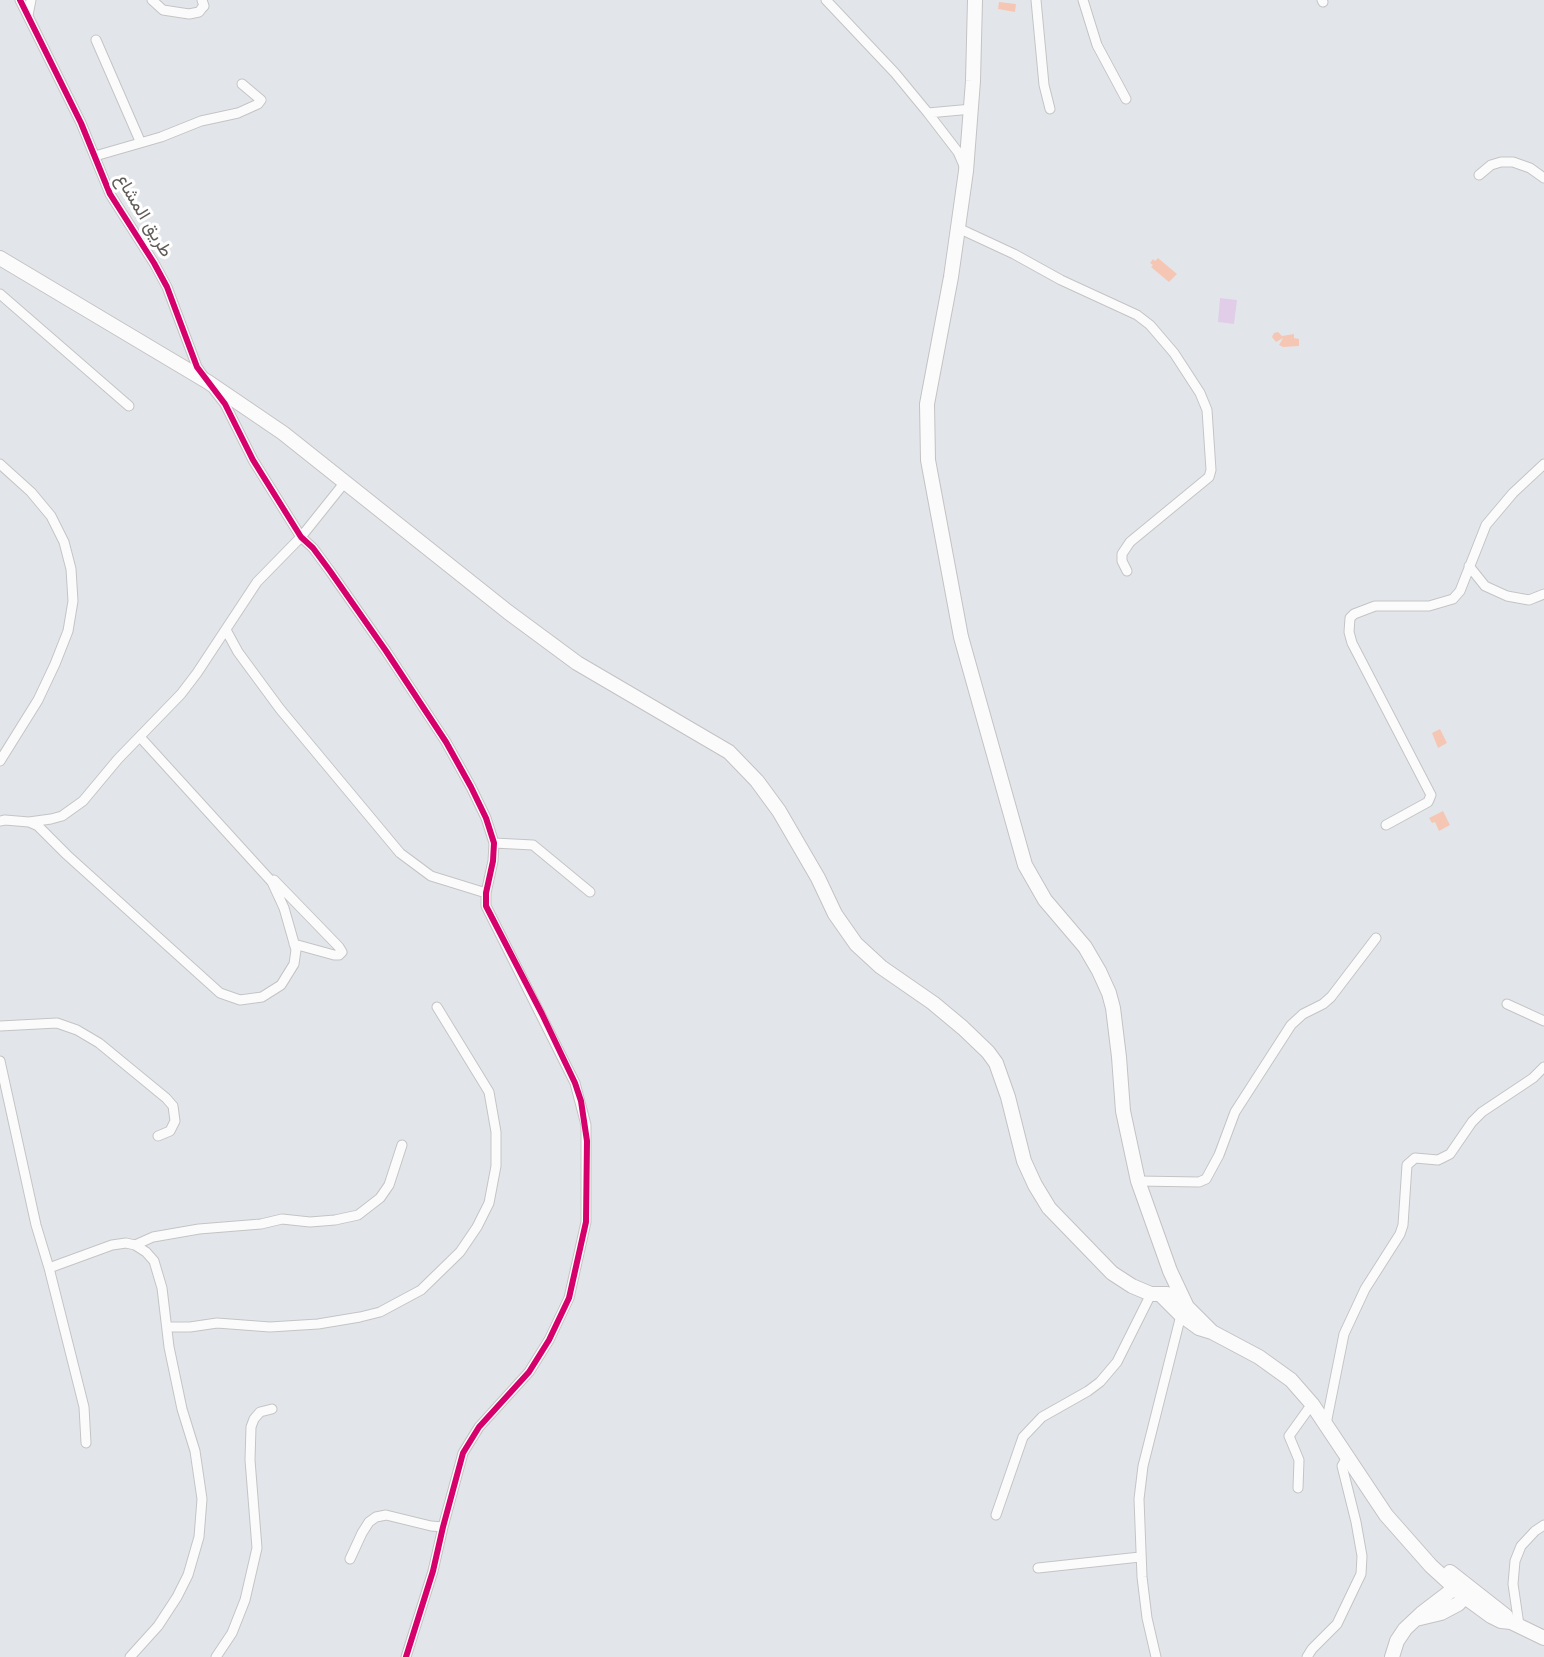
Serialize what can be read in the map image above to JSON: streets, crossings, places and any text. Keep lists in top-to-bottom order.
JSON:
{
  "streets": {
    "street": ["طريق المشاع"]
  }
}
